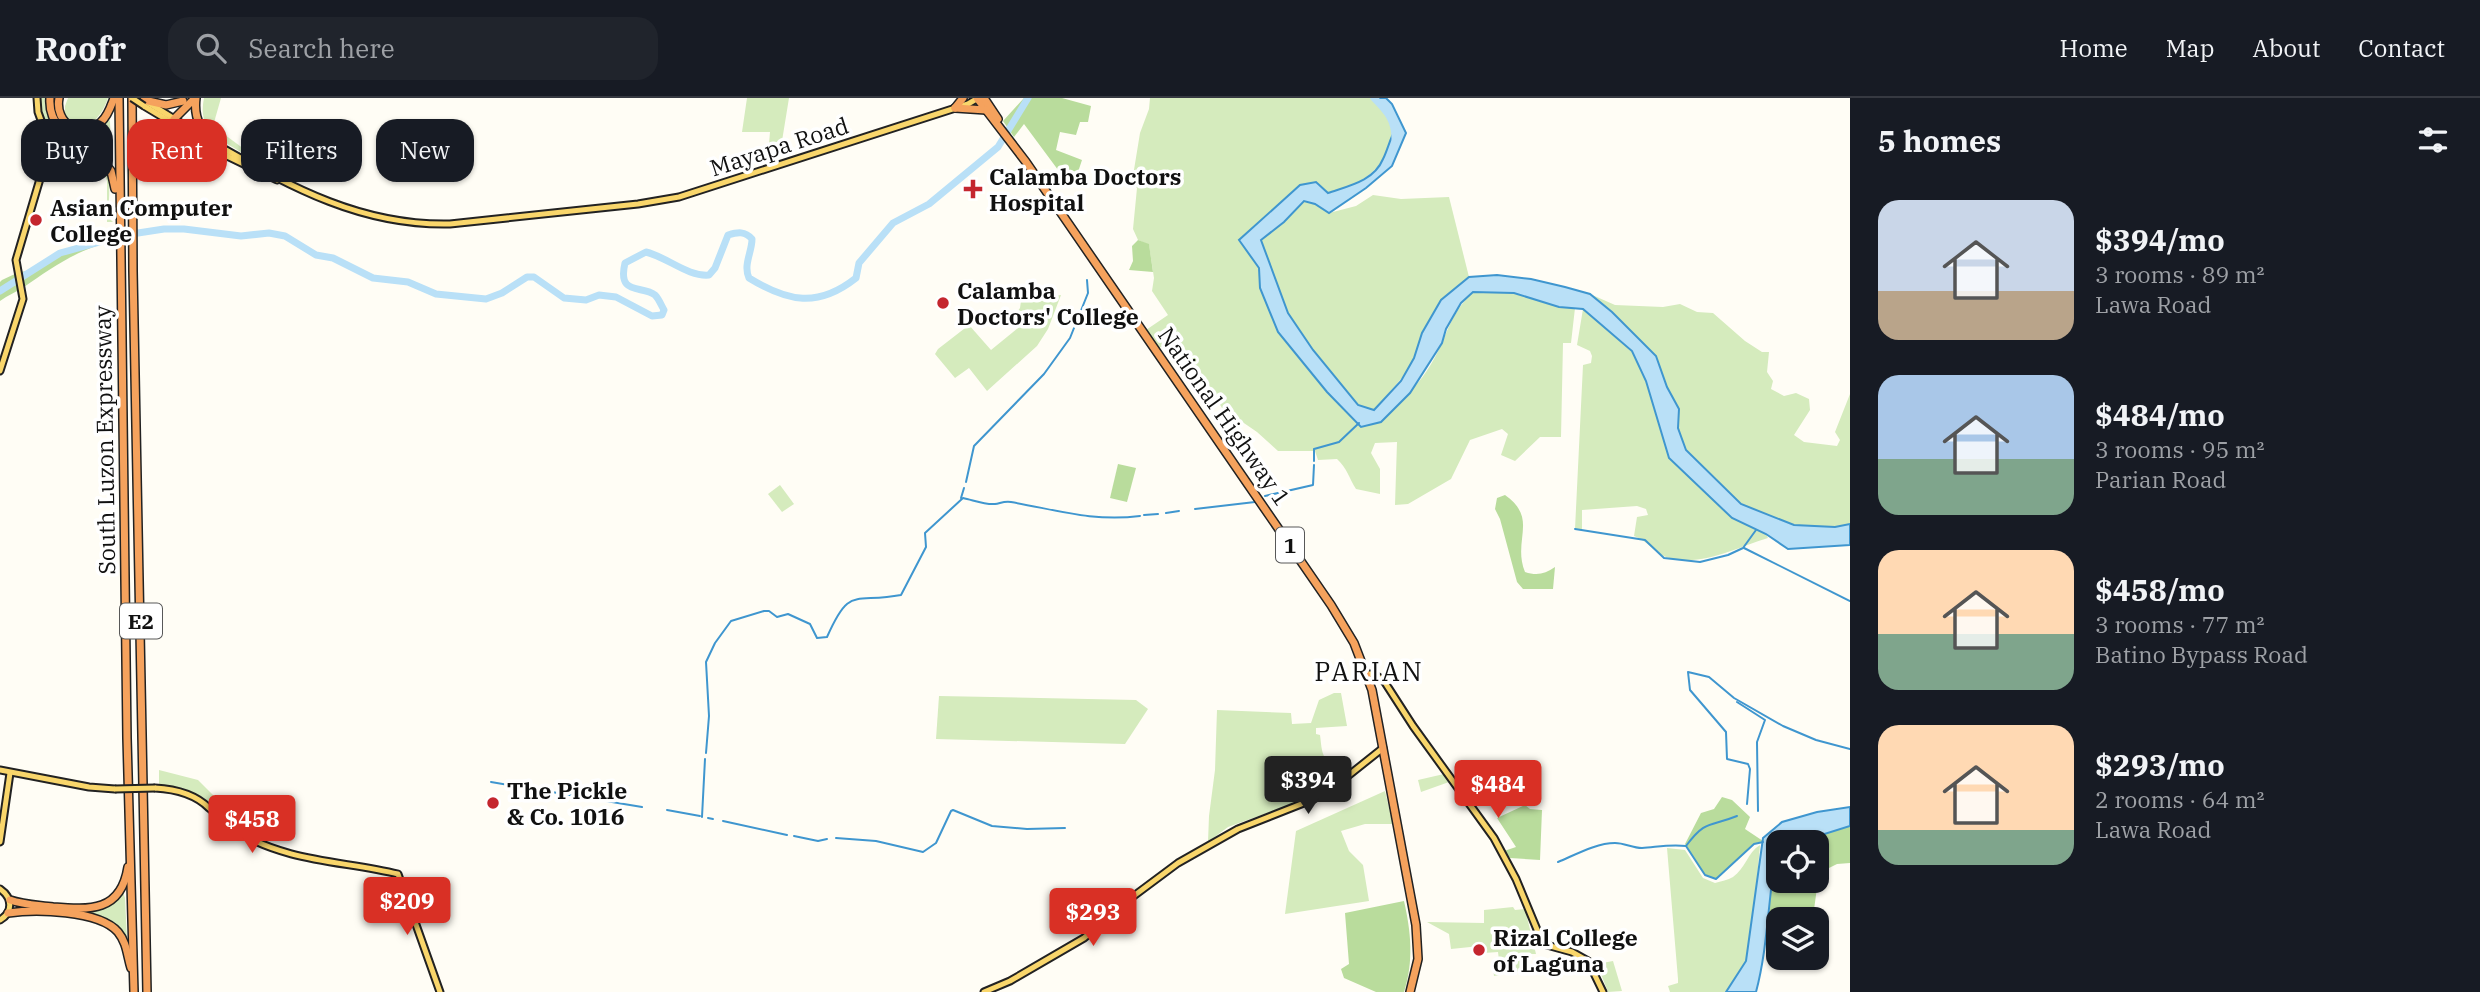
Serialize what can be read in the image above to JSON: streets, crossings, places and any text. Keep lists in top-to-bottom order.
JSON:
{
  "streets": {
    "highway": [
      "National Highway 1",
      "South Luzon Expressway",
      "1",
      "E2"
    ],
    "main road": ["Mayapa Road"]
  },
  "crossings": [
    ["Mayapa Road", "National Highway 1"],
    ["Mayapa Road", "South Luzon Expressway"]
  ],
  "districts": ["PARIAN"],
  "places": {
    "health": ["Calamba Doctors Hospital"],
    "other": [
      "Asian Computer College",
      "Calamba Doctors' College",
      "The Pickle & Co. 1016",
      "Rizal College of Laguna"
    ]
  },
  "page": {
    "header": "Roofr",
    "search": "Search here",
    "nav": [
      "Home",
      "Map",
      "About",
      "Contact"
    ],
    "heading": "5 homes",
    "chip": [
      "Buy",
      "Rent",
      "Filters",
      "New"
    ],
    "list": [
      {
        "name": "$394/mo",
        "note": "3 rooms · 89 m² · Lawa Road"
      },
      {
        "name": "$484/mo",
        "note": "3 rooms · 95 m² · Parian Road"
      },
      {
        "name": "$458/mo",
        "note": "3 rooms · 77 m² · Batino Bypass Road"
      },
      {
        "name": "$293/mo",
        "note": "2 rooms · 64 m² · Lawa Road"
      }
    ],
    "price": [
      "$394",
      "$484",
      "$458",
      "$209",
      "$293"
    ]
  }
}
